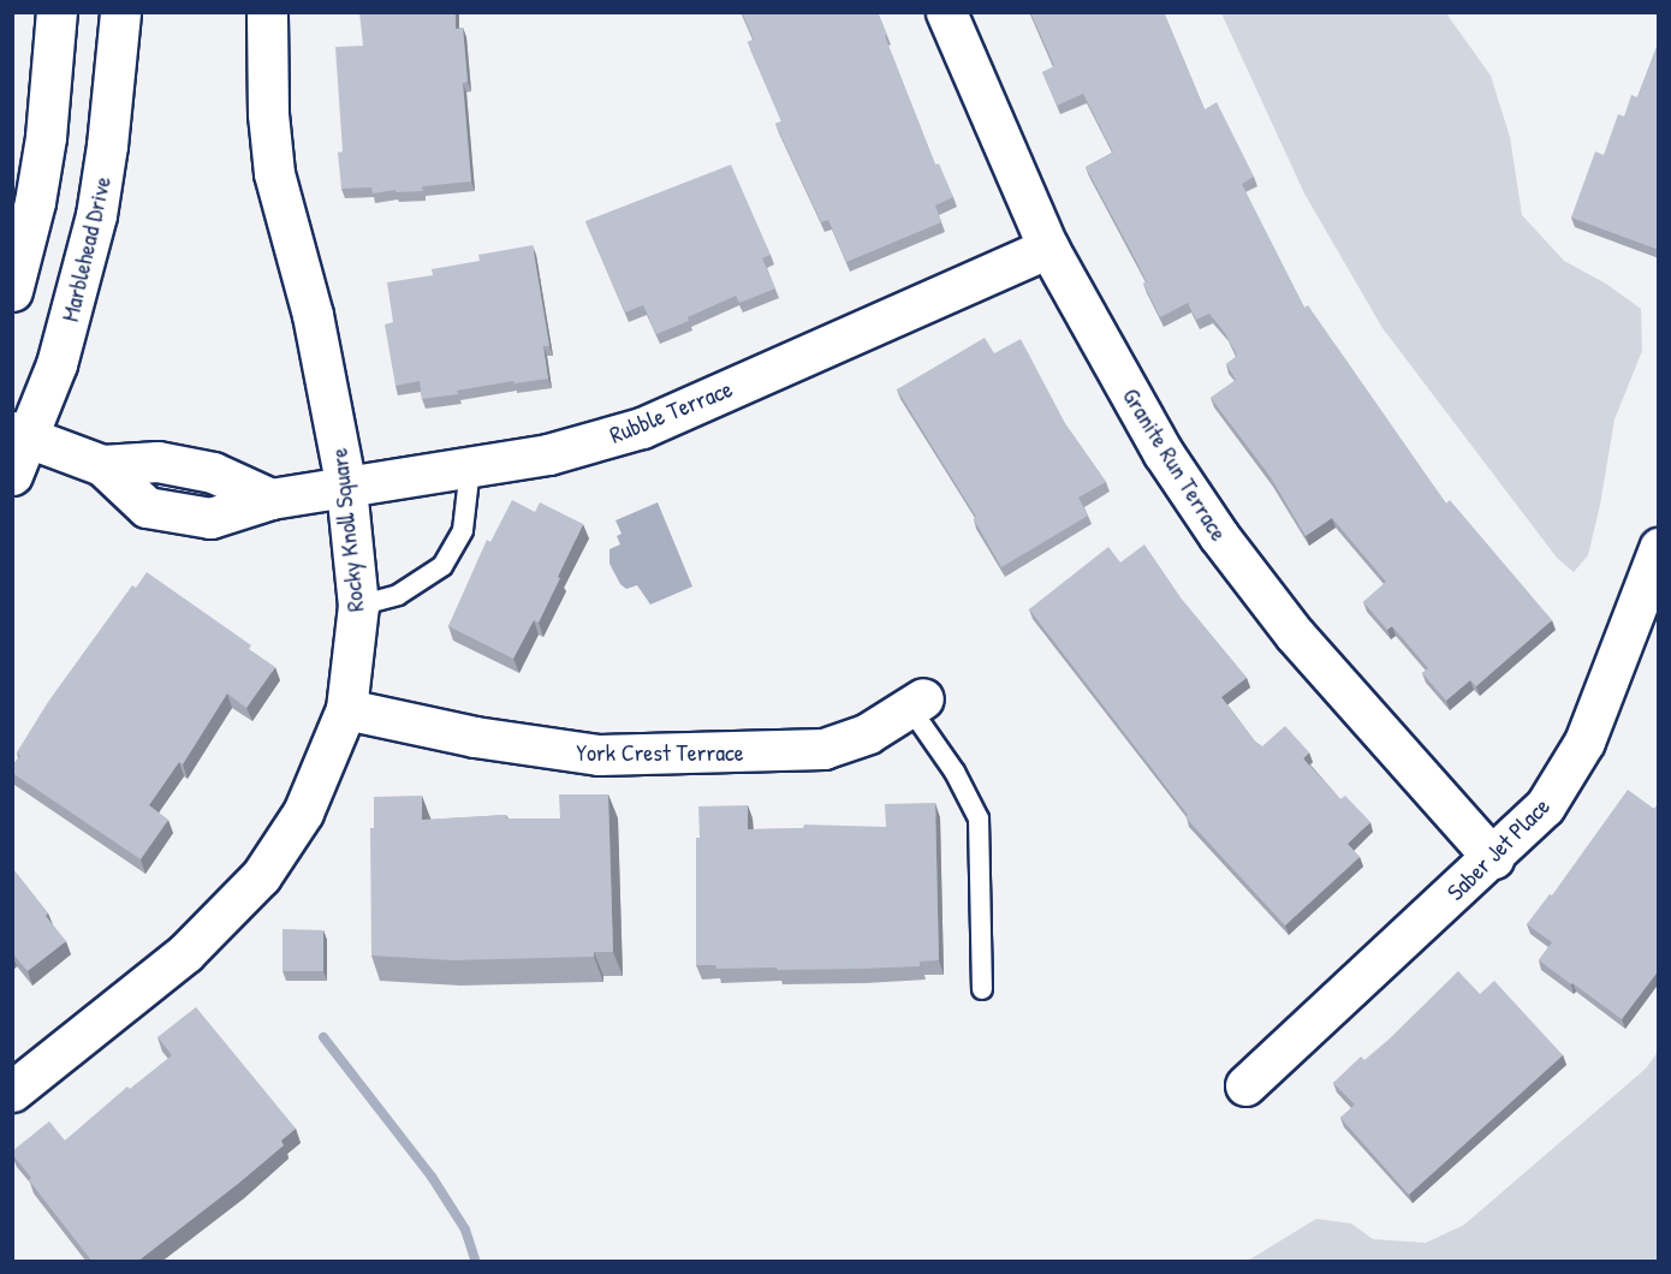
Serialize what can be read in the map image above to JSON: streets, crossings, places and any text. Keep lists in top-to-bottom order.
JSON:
{
  "streets": {
    "street": [
      "Marblehead Drive",
      "Rubble Terrace",
      "Granite Run Terrace",
      "Rocky Knoll Square",
      "York Crest Terrace",
      "Saber Jet Place"
    ]
  },
  "crossings": [
    ["Marblehead Drive", "Rubble Terrace"],
    ["Rubble Terrace", "Granite Run Terrace"],
    ["Rubble Terrace", "Rocky Knoll Square"],
    ["Granite Run Terrace", "Saber Jet Place"],
    ["Rocky Knoll Square", "York Crest Terrace"]
  ]
}
